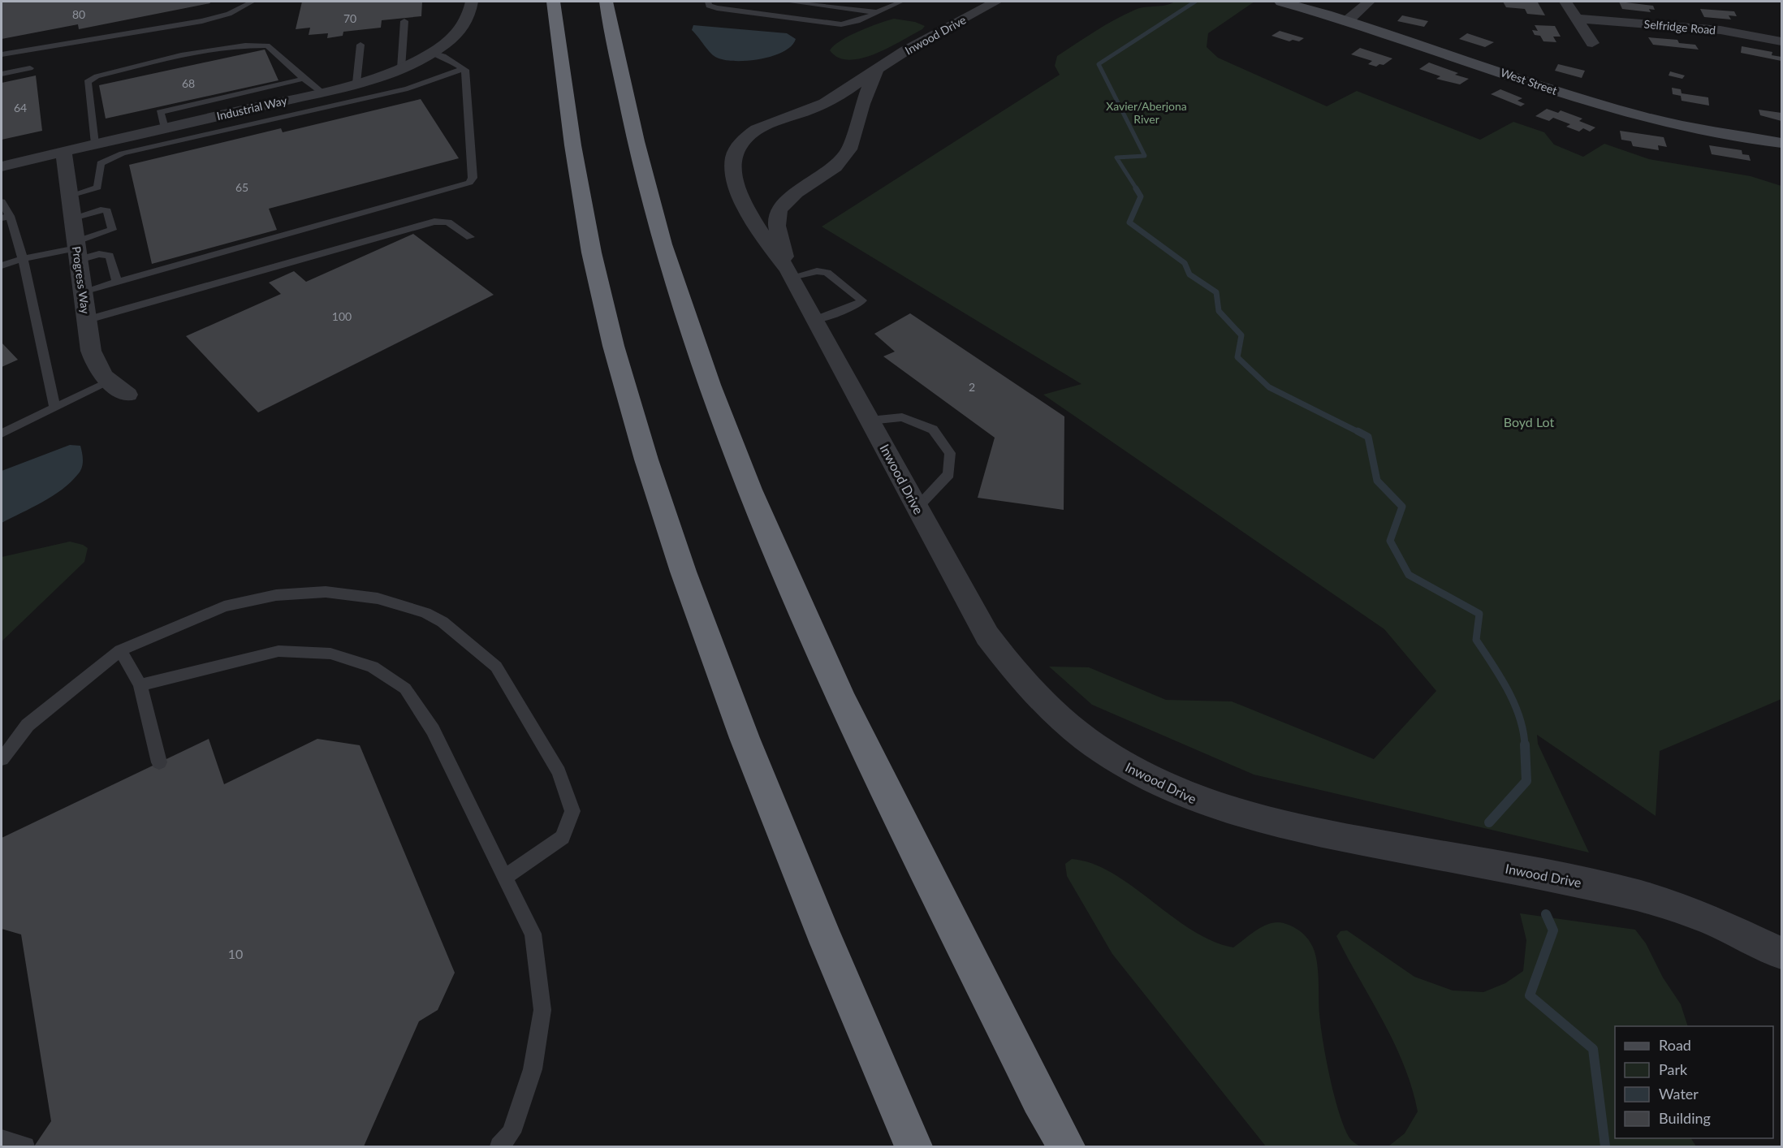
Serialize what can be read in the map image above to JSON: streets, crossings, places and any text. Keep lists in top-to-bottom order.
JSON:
{
  "streets": {
    "main road": ["West Street"],
    "street": [
      "Selfridge Road",
      "Inwood Drive",
      "Industrial Way",
      "Progress Way"
    ]
  },
  "crossings": [
    ["Industrial Way", "Progress Way"]
  ],
  "parks": ["Xavier/Aberjona River", "Boyd Lot"],
  "house_numbers": [
    "80",
    "70",
    "68",
    "64",
    "65",
    "100",
    "2",
    "10"
  ],
  "legend": [
    "Road",
    "Park",
    "Water",
    "Building"
  ]
}
